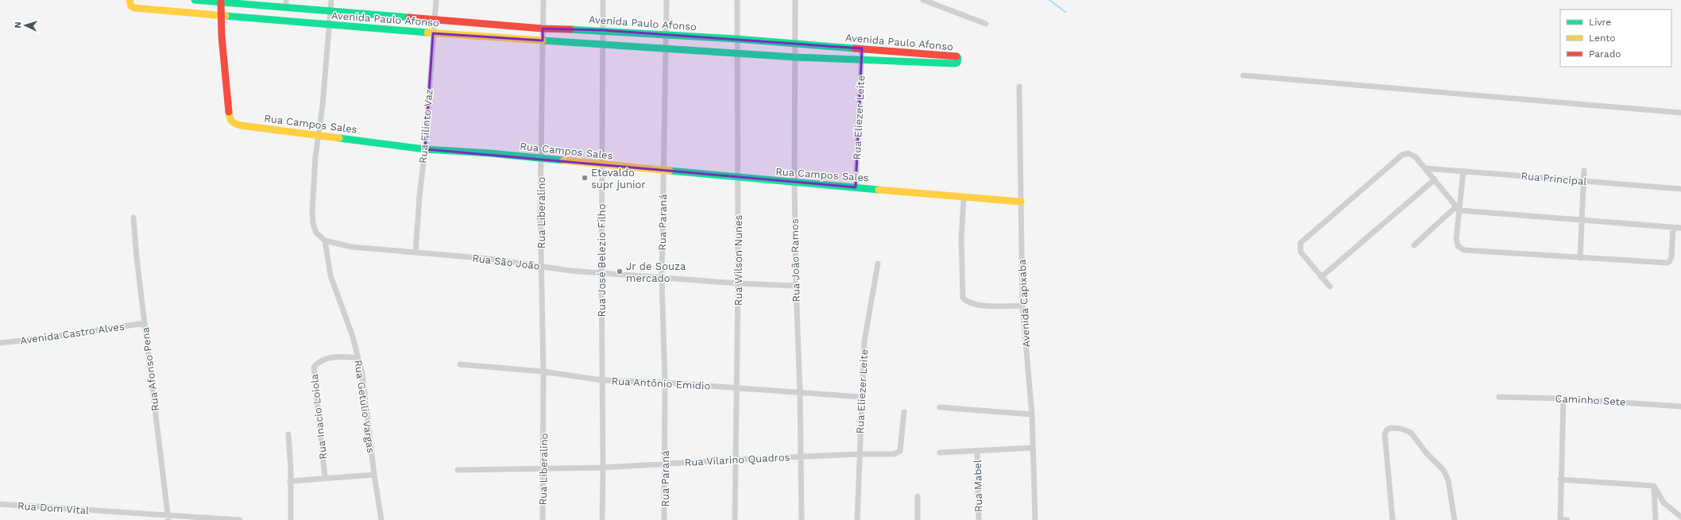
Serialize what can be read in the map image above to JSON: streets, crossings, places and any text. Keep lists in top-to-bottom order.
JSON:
{
  "streets": {
    "street": [
      "Avenida Paulo Afonso",
      "Rua Eliezer Leite",
      "Rua Campos Sales",
      "Rua Filinto Vaz",
      "Rua Principal",
      "Rua Liberalino",
      "Rua Paraná",
      "Rua José Belezio Filho",
      "Rua Wilson Nunes",
      "Rua João Ramos",
      "Rua São João",
      "Avenida Capixaba",
      "Avenida Castro Alves",
      "Rua Afonso Pena",
      "Rua Antônio Emidio",
      "Caminho Sete",
      "Rua Getúlio Vargas",
      "Rua Inacio Loiola",
      "Rua Vilarino Quadros",
      "Rua Mabel",
      "Rua Dom Vital"
    ]
  },
  "crossings": [
    ["Avenida Paulo Afonso", "Rua Eliezer Leite"],
    ["Avenida Paulo Afonso", "Rua Campos Sales"],
    ["Avenida Paulo Afonso", "Rua Filinto Vaz"],
    ["Avenida Paulo Afonso", "Rua Liberalino"],
    ["Avenida Paulo Afonso", "Rua Paraná"],
    ["Avenida Paulo Afonso", "Rua José Belezio Filho"],
    ["Avenida Paulo Afonso", "Rua Wilson Nunes"],
    ["Avenida Paulo Afonso", "Rua João Ramos"],
    ["Rua Eliezer Leite", "Rua Campos Sales"],
    ["Rua Eliezer Leite", "Rua Antônio Emidio"],
    ["Rua Eliezer Leite", "Rua Vilarino Quadros"],
    ["Rua Campos Sales", "Rua Filinto Vaz"],
    ["Rua Campos Sales", "Rua Liberalino"],
    ["Rua Campos Sales", "Rua Paraná"],
    ["Rua Campos Sales", "Rua José Belezio Filho"],
    ["Rua Campos Sales", "Rua Wilson Nunes"],
    ["Rua Campos Sales", "Rua João Ramos"],
    ["Rua Campos Sales", "Avenida Capixaba"],
    ["Rua Filinto Vaz", "Rua São João"],
    ["Rua Liberalino", "Rua São João"],
    ["Rua Liberalino", "Rua Antônio Emidio"],
    ["Rua Liberalino", "Rua Vilarino Quadros"],
    ["Rua Paraná", "Rua São João"],
    ["Rua Paraná", "Rua Antônio Emidio"],
    ["Rua Paraná", "Rua Vilarino Quadros"],
    ["Rua José Belezio Filho", "Rua São João"],
    ["Rua José Belezio Filho", "Rua Antônio Emidio"],
    ["Rua José Belezio Filho", "Rua Vilarino Quadros"],
    ["Rua Wilson Nunes", "Rua São João"],
    ["Rua Wilson Nunes", "Rua Antônio Emidio"],
    ["Rua Wilson Nunes", "Rua Vilarino Quadros"],
    ["Rua João Ramos", "Rua São João"],
    ["Rua João Ramos", "Rua Antônio Emidio"],
    ["Rua João Ramos", "Rua Vilarino Quadros"],
    ["Rua São João", "Rua Getúlio Vargas"],
    ["Avenida Castro Alves", "Rua Afonso Pena"],
    ["Rua Afonso Pena", "Rua Dom Vital"],
    ["Rua Getúlio Vargas", "Rua Inacio Loiola"]
  ],
  "places": ["Etevaldo supr junior", "Jr de Souza mercado"],
  "legend": ["Livre", "Lento", "Parado"],
  "north": "left"
}
